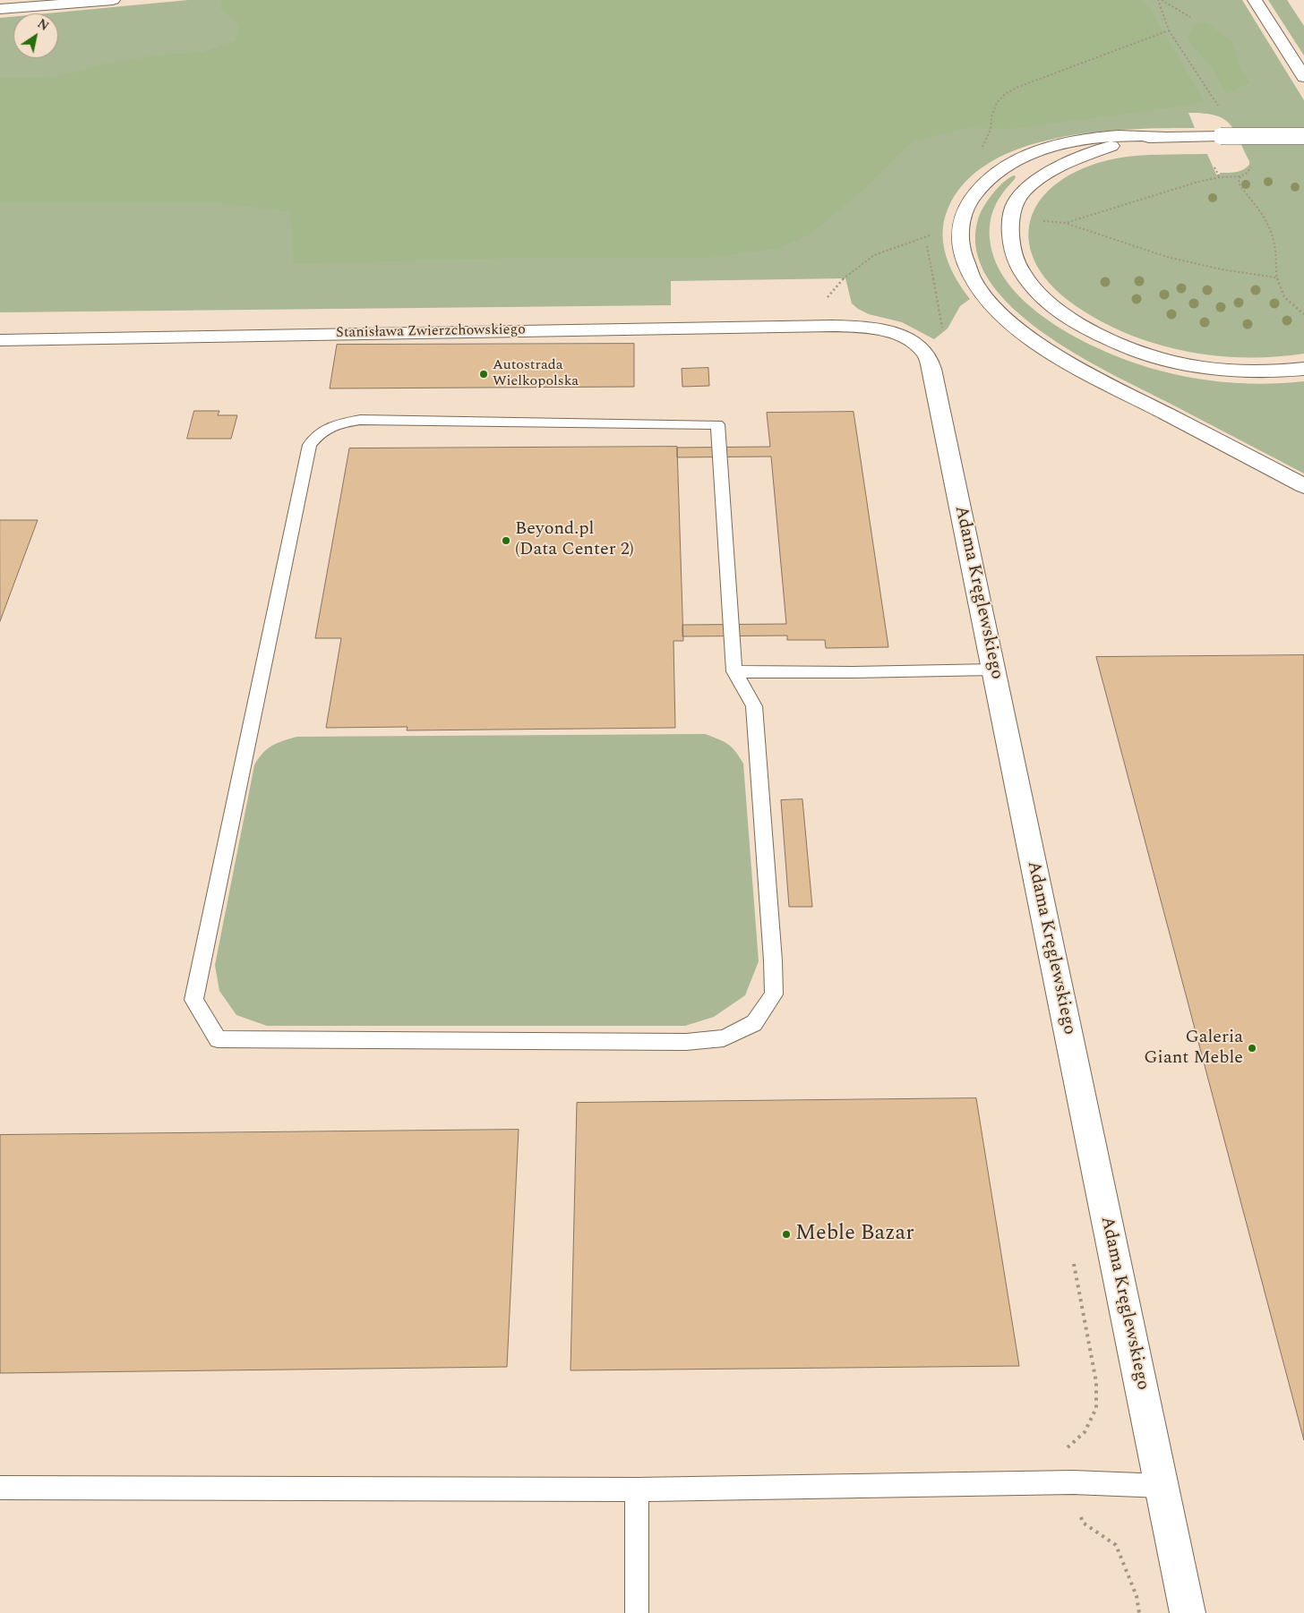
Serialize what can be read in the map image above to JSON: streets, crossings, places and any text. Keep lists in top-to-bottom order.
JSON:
{
  "streets": {
    "street": ["Stanisława Zwierzchowskiego", "Adama Kręglewskiego"]
  },
  "crossings": [
    ["Stanisława Zwierzchowskiego", "Adama Kręglewskiego"]
  ],
  "places": [
    "Autostrada Wielkopolska",
    "Beyond.pl (Data Center 2)",
    "Galeria Giant Meble",
    "Meble Bazar"
  ],
  "north": "top right"
}
